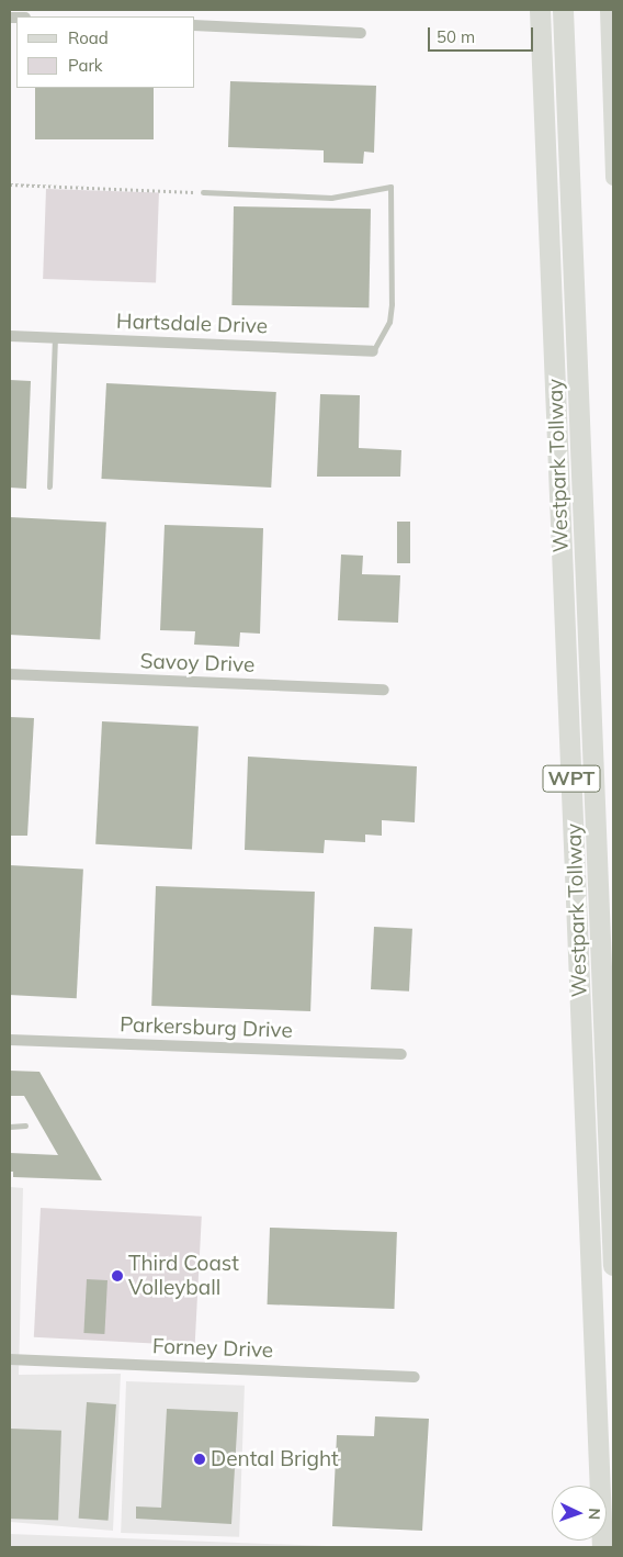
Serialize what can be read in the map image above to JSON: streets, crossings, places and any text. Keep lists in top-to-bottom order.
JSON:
{
  "streets": {
    "highway": ["Westpark Tollway", "WPT"],
    "street": [
      "Hartsdale Drive",
      "Savoy Drive",
      "Parkersburg Drive",
      "Forney Drive"
    ]
  },
  "places": ["Third Coast Volleyball", "Dental Bright"],
  "legend": ["Road", "Park"],
  "scale_bar": "50 m",
  "north": "right"
}
